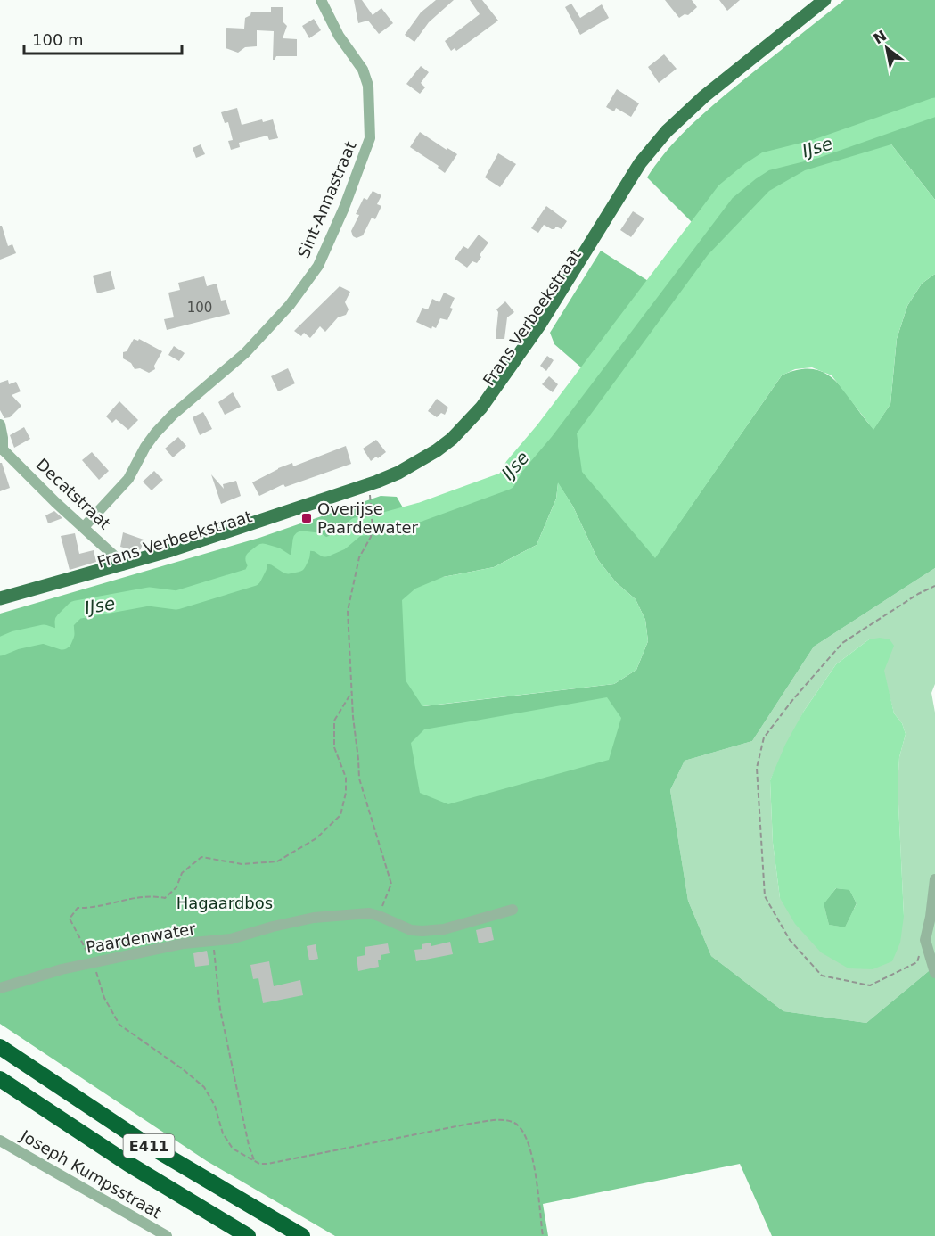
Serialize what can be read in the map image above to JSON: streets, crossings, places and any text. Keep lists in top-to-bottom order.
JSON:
{
  "streets": {
    "highway": ["E411"],
    "main road": ["Frans Verbeekstraat"],
    "street": [
      "Sint-Annastraat",
      "Decatstraat",
      "Paardenwater",
      "Joseph Kumpsstraat"
    ]
  },
  "crossings": [
    ["Sint-Annastraat", "Decatstraat"],
    ["Frans Verbeekstraat", "Decatstraat"]
  ],
  "water": ["IJse"],
  "parks": ["Hagaardbos"],
  "places": {
    "transit": ["Overijse Paardewater"]
  },
  "house_numbers": ["100"],
  "scale_bar": "100 m",
  "north": "top left"
}
